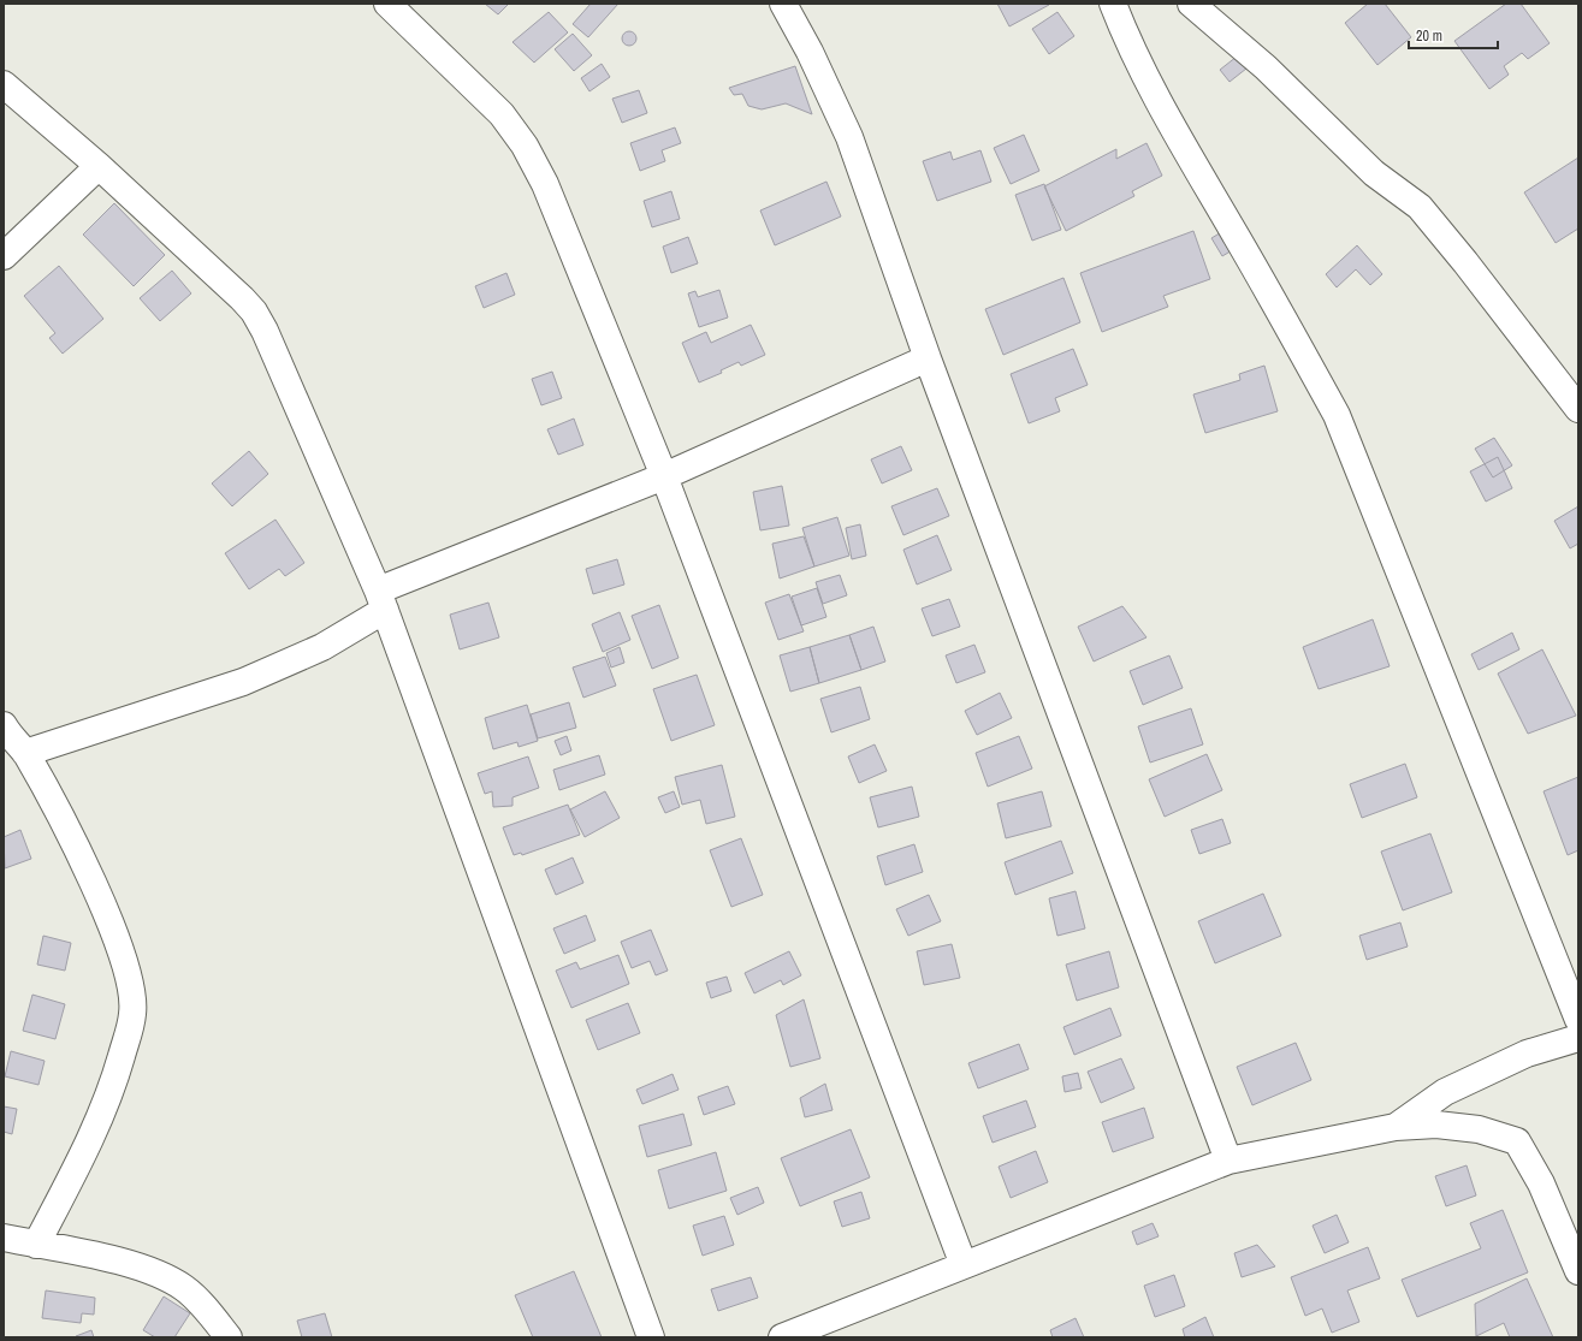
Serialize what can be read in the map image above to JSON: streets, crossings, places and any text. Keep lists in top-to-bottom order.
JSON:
{
  "scale_bar": "20 m"
}
